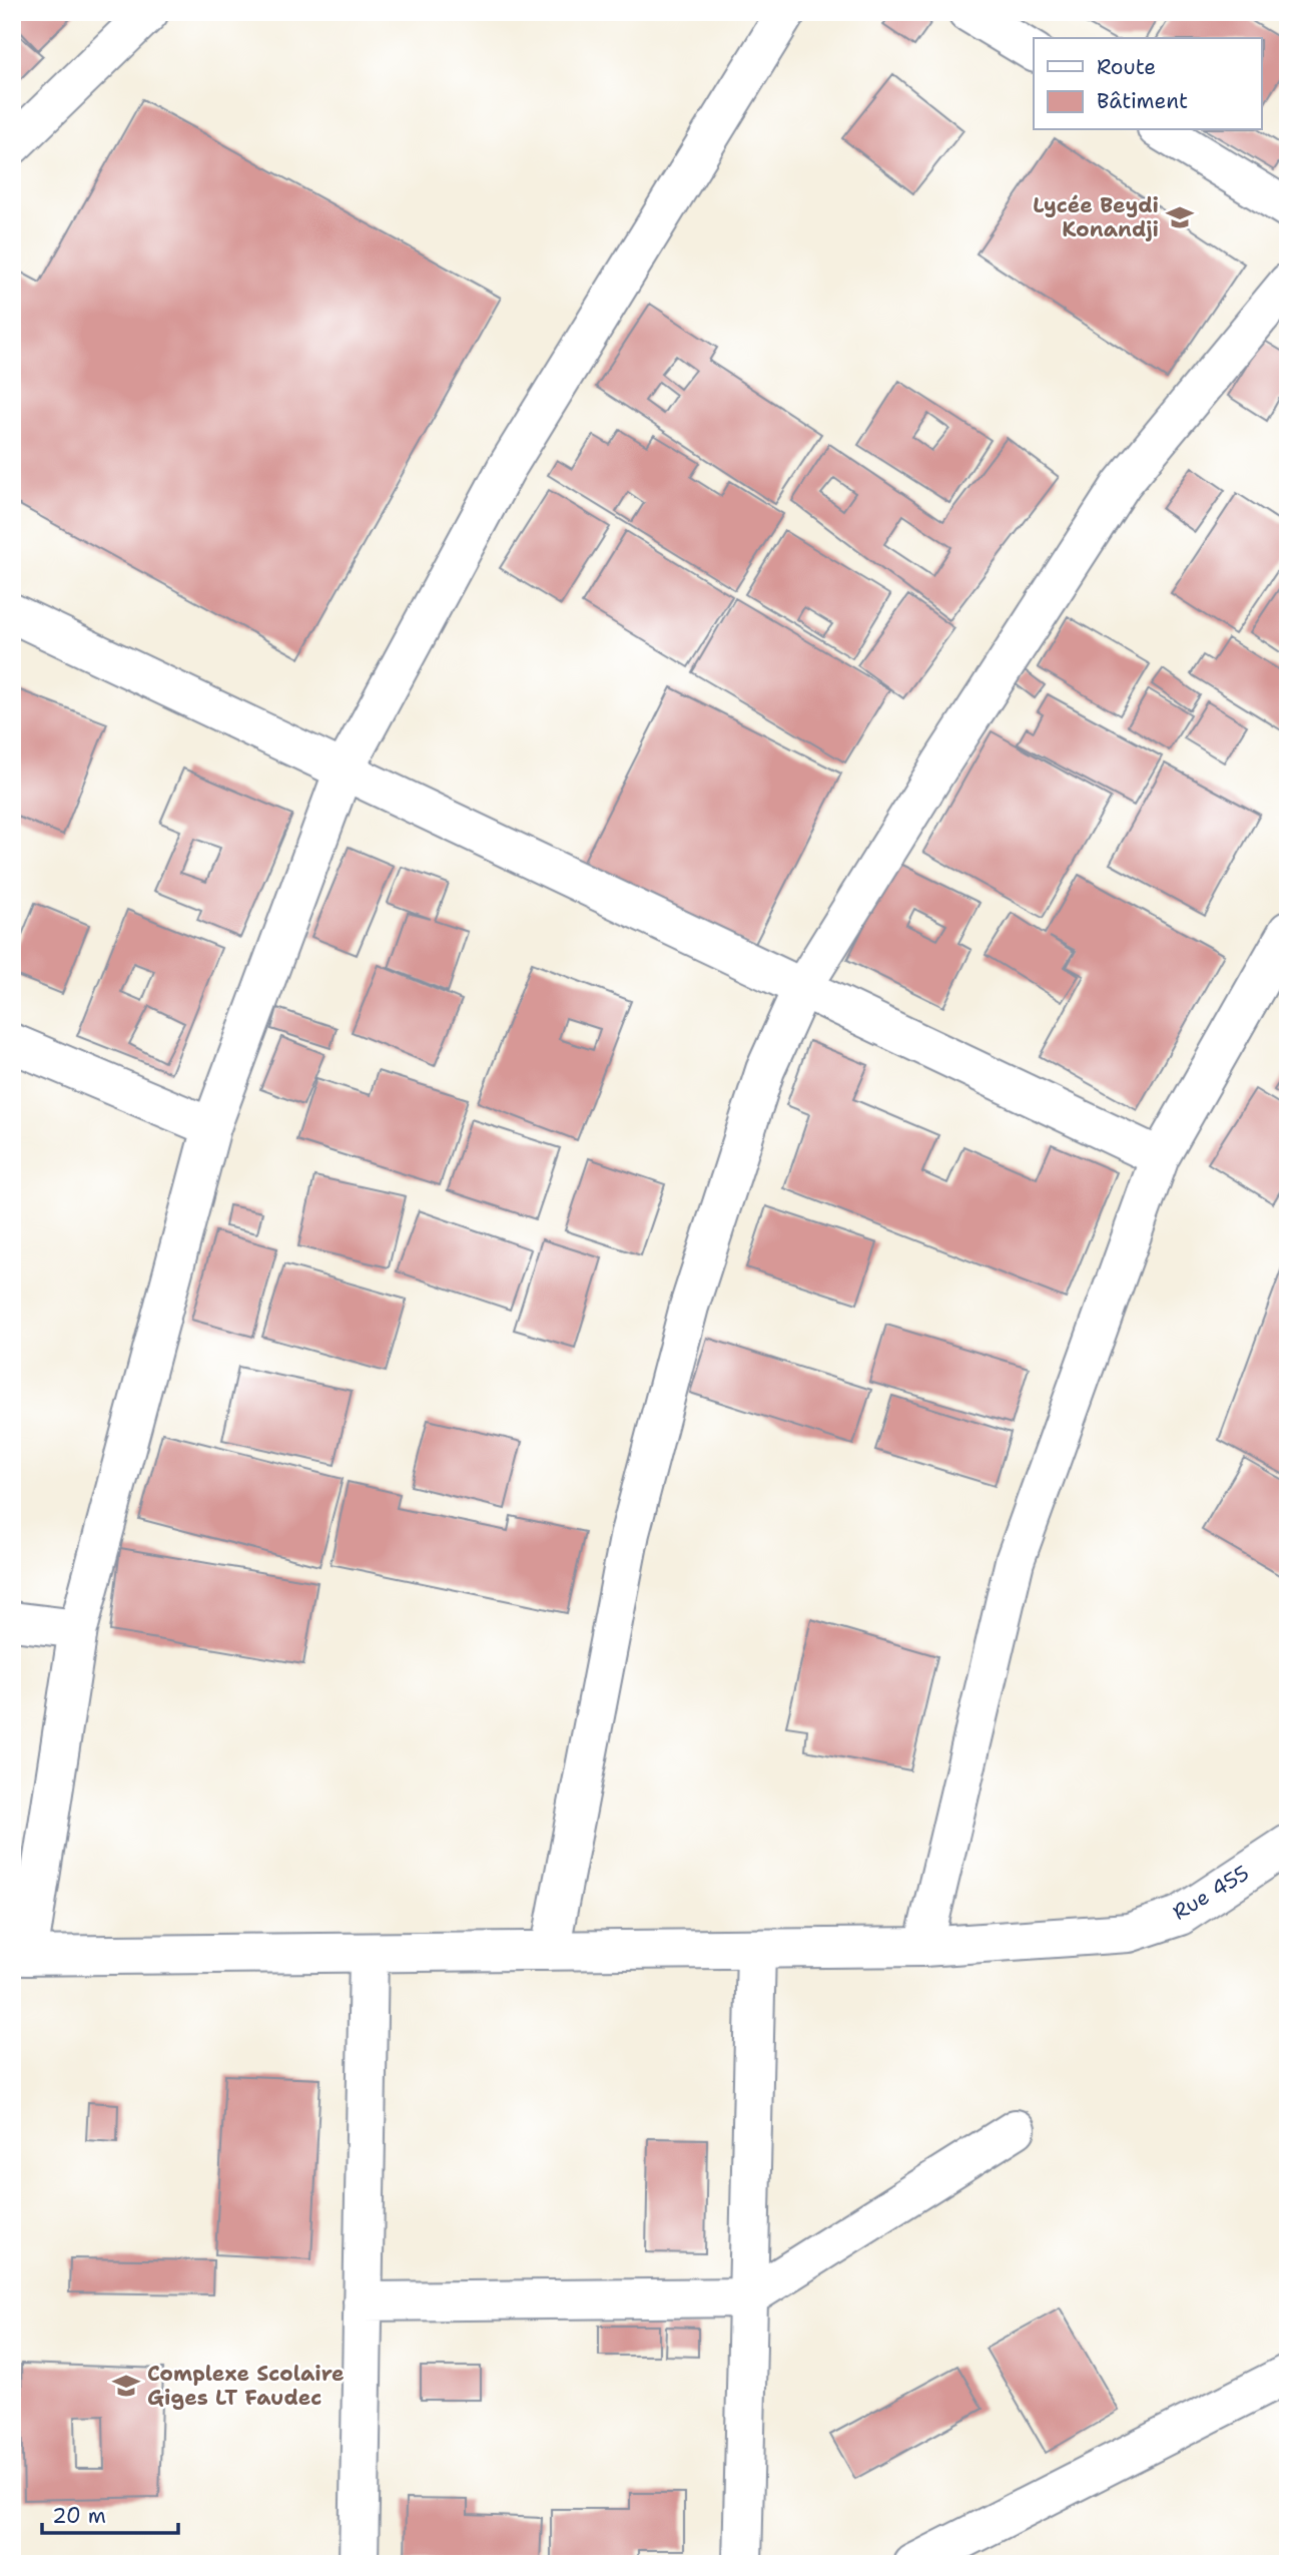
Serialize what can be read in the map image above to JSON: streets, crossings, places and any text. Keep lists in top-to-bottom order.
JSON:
{
  "streets": {
    "street": ["Rue 455"]
  },
  "places": {
    "school or university": ["Lycée Beydi Konandji", "Complexe Scolaire Giges LT Faudec"]
  },
  "legend": ["Route", "Bâtiment"],
  "scale_bar": "20 m"
}
